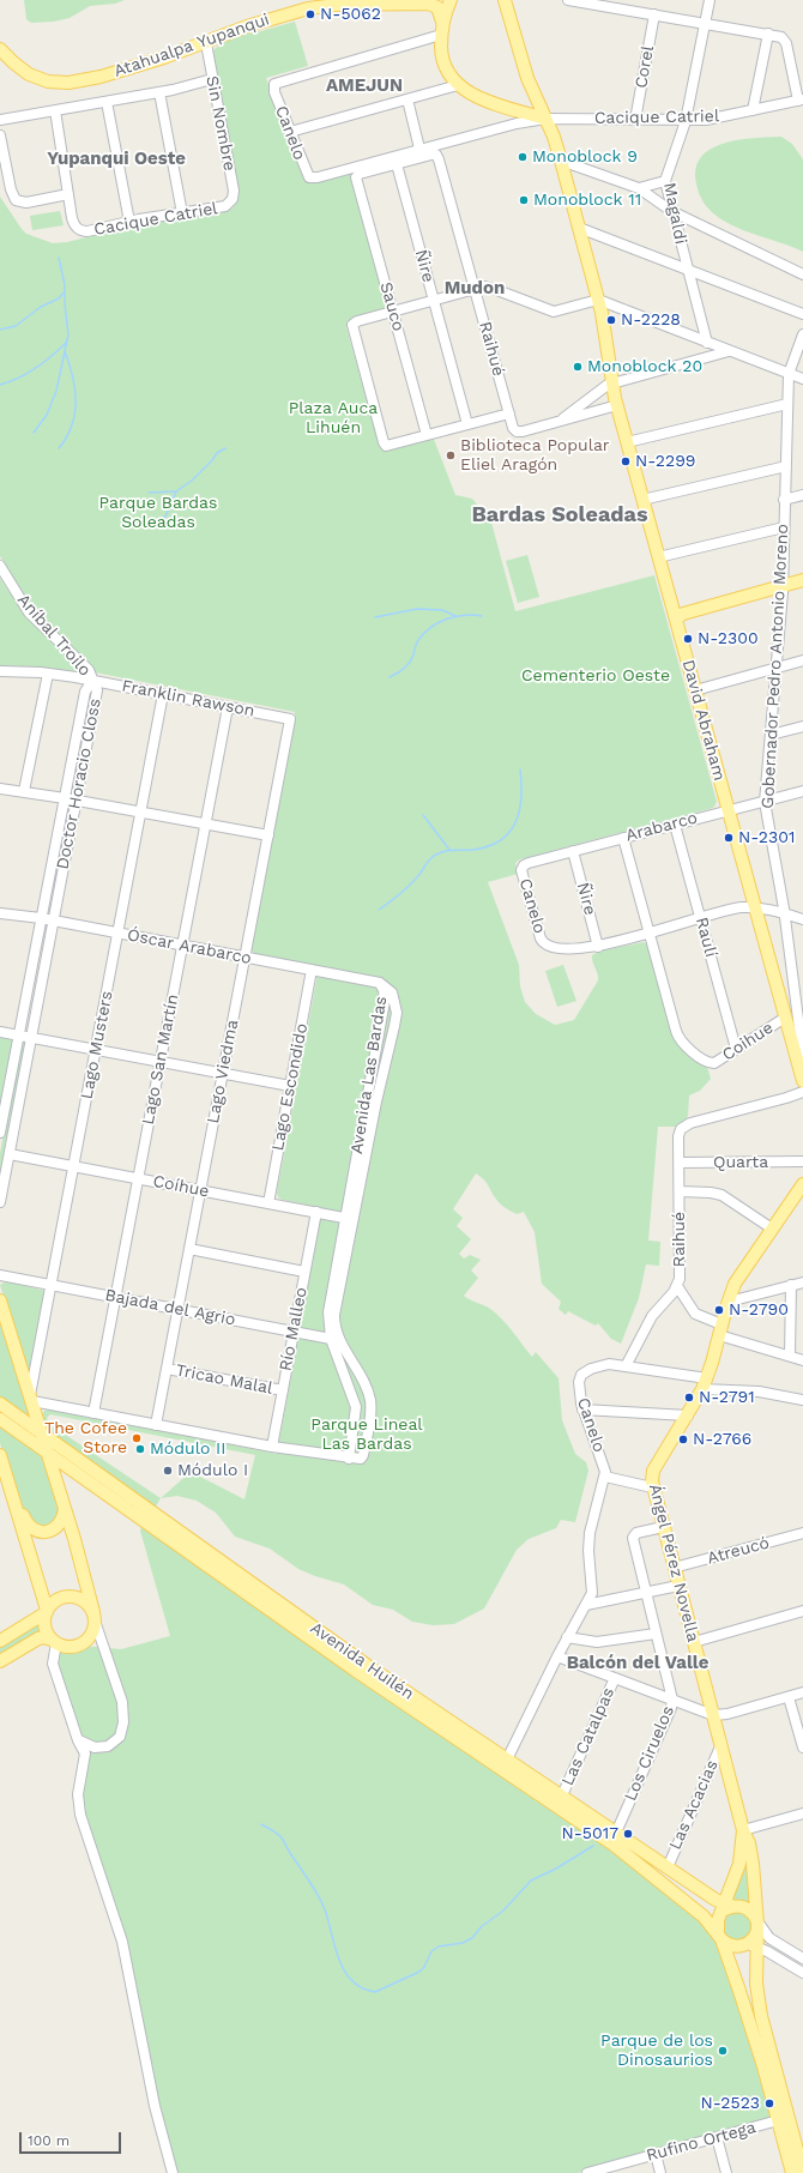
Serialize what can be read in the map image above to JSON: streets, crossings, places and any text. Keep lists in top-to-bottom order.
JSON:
{
  "streets": {
    "main road": [
      "Atahualpa Yupanqui",
      "David Abraham",
      "Ángel Pérez Novella",
      "Avenida Huilén"
    ],
    "street": [
      "Corel",
      "Cacique Catriel",
      "Sin Nombre",
      "Canelo",
      "Magaldi",
      "Ñire",
      "Sauco",
      "Raihué",
      "Aníbal Troilo",
      "Gobernador Pedro Antonio Moreno",
      "Franklin Rawson",
      "Doctor Horacio Closs",
      "Arabarco",
      "Raulí",
      "Óscar Arabarco",
      "Coihue",
      "Lago Musters",
      "Lago San Martín",
      "Lago Viedma",
      "Avenida Las Bardas",
      "Lago Escondido",
      "Quarta",
      "Coíhue",
      "Bajada del Agrio",
      "Río Malleo",
      "Tricao Malal",
      "Atreucó",
      "Las Catalpas",
      "Los Ciruelos",
      "Las Acacias",
      "Rufino Ortega"
    ]
  },
  "crossings": [
    ["Atahualpa Yupanqui", "Sin Nombre"],
    ["Corel", "Cacique Catriel"],
    ["Cacique Catriel", "Sin Nombre"],
    ["Cacique Catriel", "Canelo"],
    ["Cacique Catriel", "Magaldi"],
    ["Cacique Catriel", "David Abraham"],
    ["Canelo", "Ñire"],
    ["Canelo", "Raihué"],
    ["Canelo", "Arabarco"],
    ["Ñire", "Sauco"],
    ["Ñire", "Raihué"],
    ["Ñire", "Arabarco"],
    ["Sauco", "Raihué"],
    ["Raihué", "Quarta"],
    ["Aníbal Troilo", "Franklin Rawson"],
    ["Aníbal Troilo", "Doctor Horacio Closs"],
    ["Gobernador Pedro Antonio Moreno", "Arabarco"],
    ["Franklin Rawson", "Doctor Horacio Closs"],
    ["Franklin Rawson", "Lago Musters"],
    ["Franklin Rawson", "Lago San Martín"],
    ["Franklin Rawson", "Lago Viedma"],
    ["David Abraham", "Arabarco"],
    ["David Abraham", "Coihue"],
    ["Doctor Horacio Closs", "Óscar Arabarco"],
    ["Doctor Horacio Closs", "Coíhue"],
    ["Arabarco", "Raulí"],
    ["Raulí", "Coihue"],
    ["Óscar Arabarco", "Lago Musters"],
    ["Óscar Arabarco", "Lago San Martín"],
    ["Óscar Arabarco", "Lago Viedma"],
    ["Óscar Arabarco", "Avenida Las Bardas"],
    ["Óscar Arabarco", "Lago Escondido"],
    ["Lago Musters", "Coíhue"],
    ["Lago Musters", "Bajada del Agrio"],
    ["Lago San Martín", "Coíhue"],
    ["Lago San Martín", "Bajada del Agrio"],
    ["Lago Viedma", "Coíhue"],
    ["Lago Viedma", "Bajada del Agrio"],
    ["Lago Viedma", "Tricao Malal"],
    ["Avenida Las Bardas", "Coíhue"],
    ["Avenida Las Bardas", "Bajada del Agrio"],
    ["Lago Escondido", "Coíhue"],
    ["Coíhue", "Río Malleo"],
    ["Bajada del Agrio", "Río Malleo"],
    ["Río Malleo", "Tricao Malal"],
    ["Atreucó", "Ángel Pérez Novella"],
    ["Ángel Pérez Novella", "Avenida Huilén"],
    ["Ángel Pérez Novella", "Los Ciruelos"],
    ["Ángel Pérez Novella", "Las Acacias"],
    ["Ángel Pérez Novella", "Rufino Ortega"],
    ["Avenida Huilén", "Las Catalpas"],
    ["Avenida Huilén", "Los Ciruelos"],
    ["Avenida Huilén", "Las Acacias"]
  ],
  "districts": [
    "AMEJUN",
    "Yupanqui Oeste",
    "Mudon",
    "Bardas Soleadas",
    "Balcón del Valle"
  ],
  "parks": [
    "Plaza Auca Lihuén",
    "Parque Bardas Soleadas",
    "Cementerio Oeste",
    "Parque Lineal Las Bardas"
  ],
  "places": [
    "N-5062",
    "Monoblock 9",
    "Monoblock 11",
    "N-2228",
    "Monoblock 20",
    "Biblioteca Popular Eliel Aragón",
    "N-2299",
    "N-2300",
    "N-2301",
    "N-2790",
    "N-2791",
    "The Cofee Store",
    "N-2766",
    "Módulo II",
    "Módulo I",
    "N-5017",
    "Parque de los Dinosaurios",
    "N-2523"
  ],
  "scale_bar": "100 m"
}
